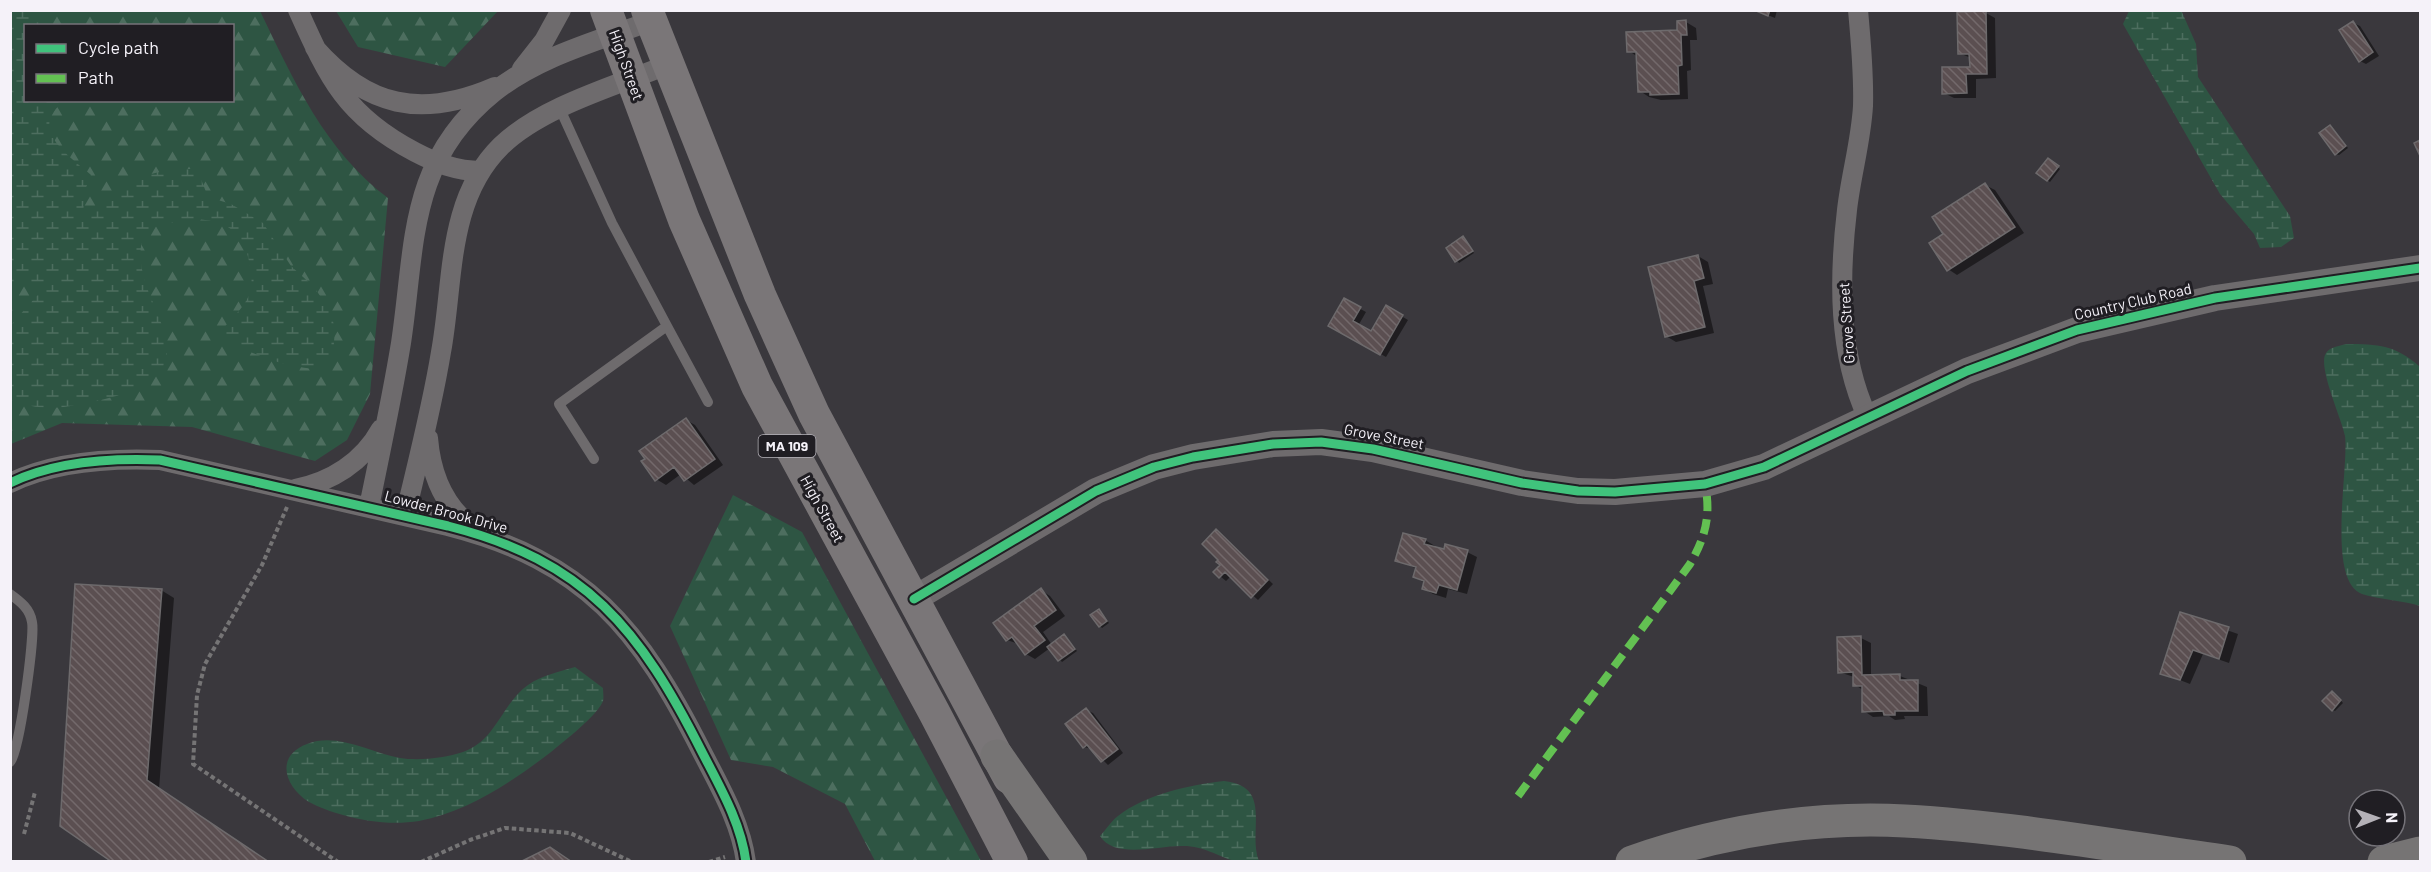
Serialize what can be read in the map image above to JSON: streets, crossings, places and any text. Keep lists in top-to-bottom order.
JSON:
{
  "streets": {
    "main road": ["High Street", "MA 109"],
    "street": ["Country Club Road", "Grove Street", "Lowder Brook Drive"]
  },
  "crossings": [
    ["High Street", "Lowder Brook Drive"],
    ["Country Club Road", "Grove Street"],
    ["Grove Street", "MA 109"],
    ["MA 109", "Lowder Brook Drive"]
  ],
  "legend": ["Cycle path", "Path"],
  "north": "right"
}
